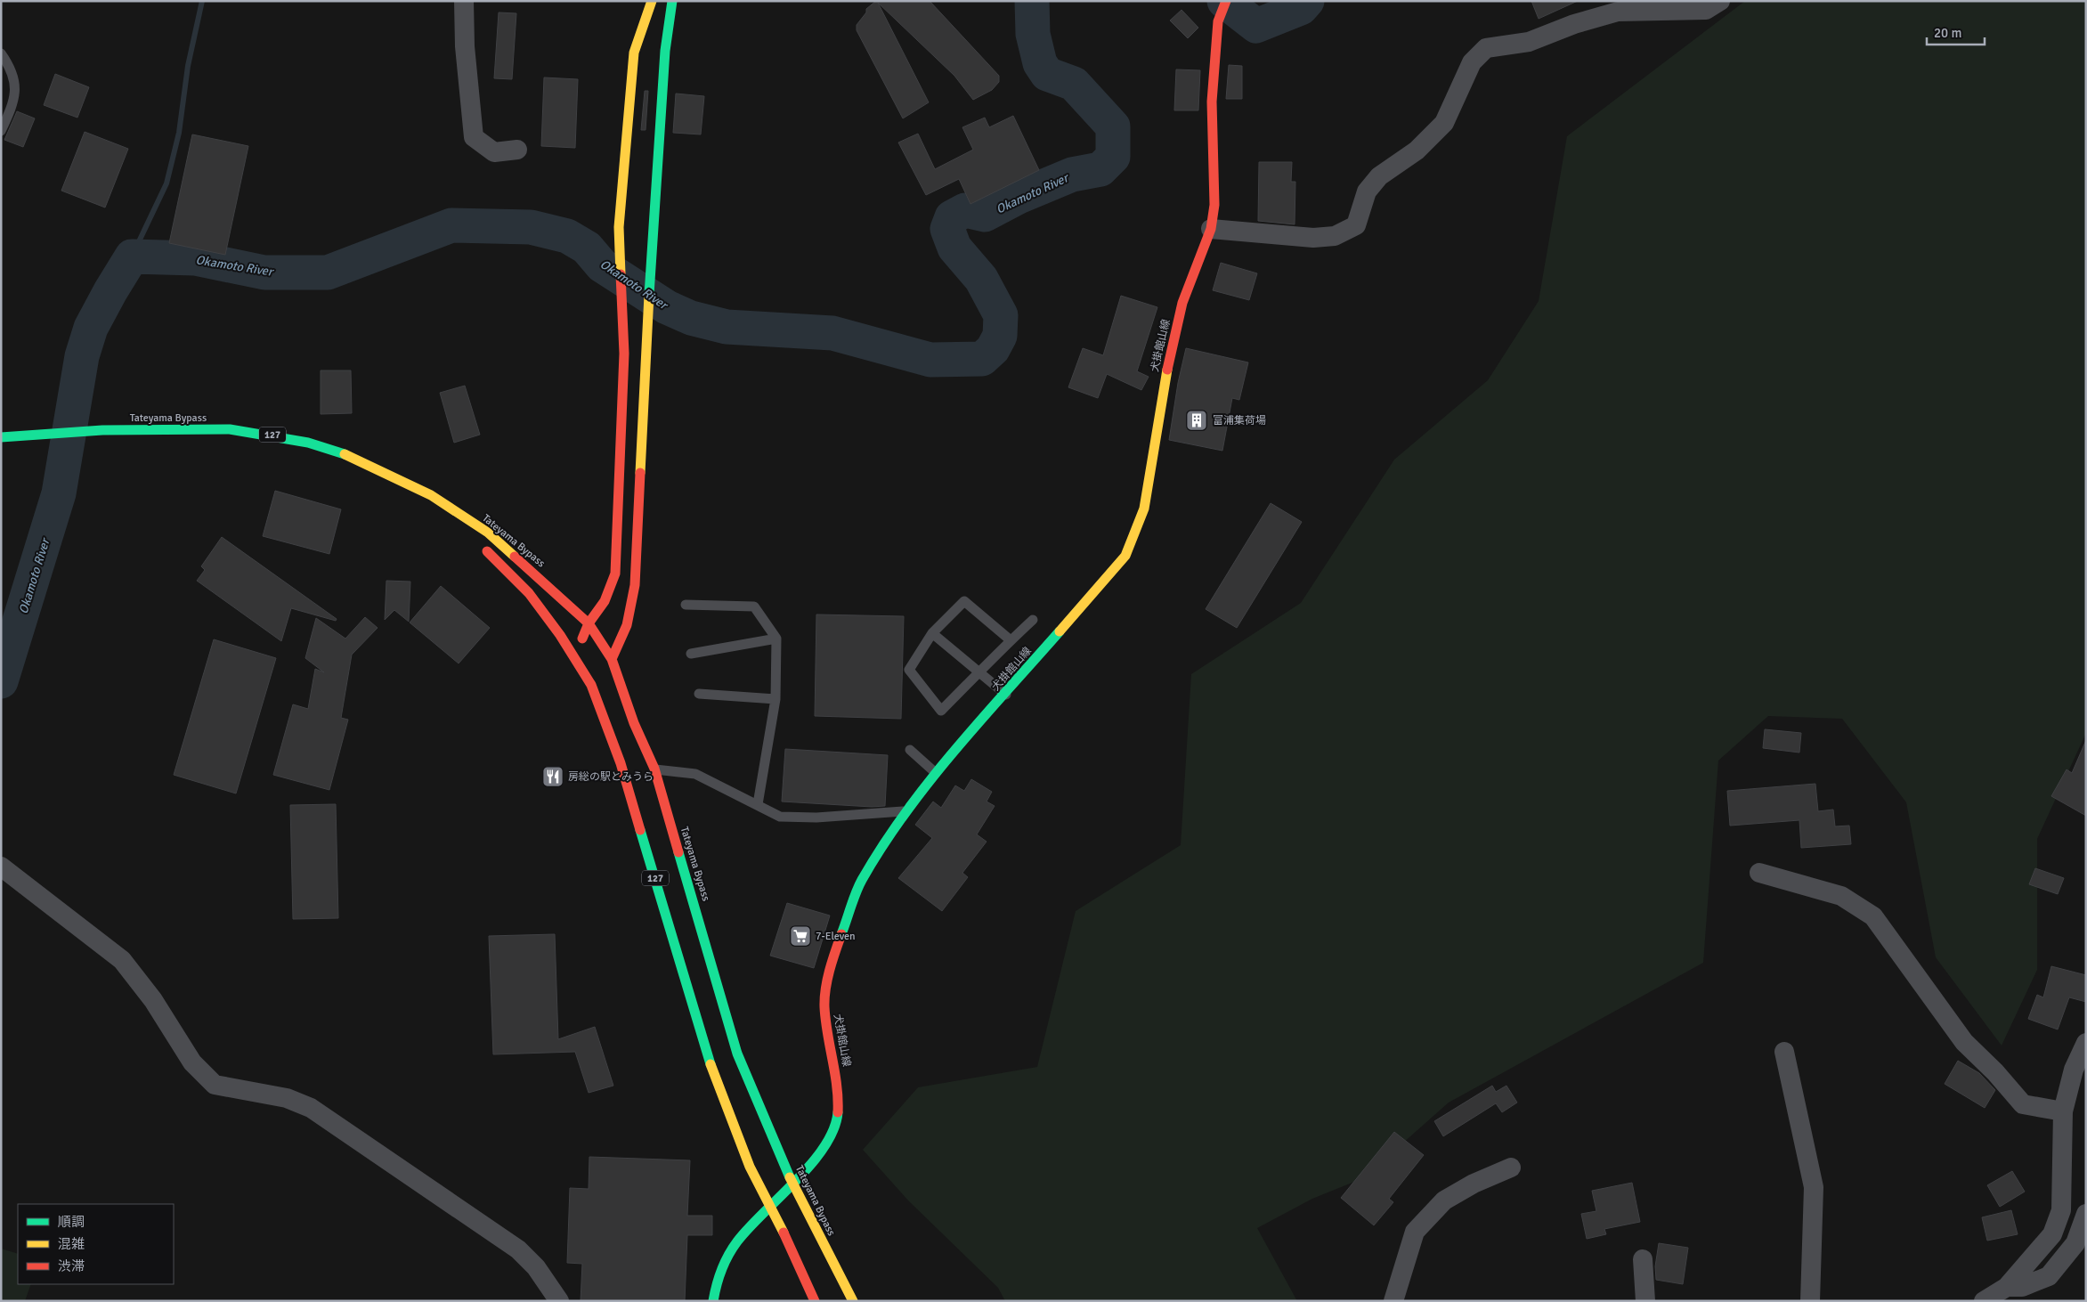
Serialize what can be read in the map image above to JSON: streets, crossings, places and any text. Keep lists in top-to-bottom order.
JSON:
{
  "streets": {
    "main road": ["犬掛館山線", "Tateyama Bypass", "127"]
  },
  "crossings": [
    ["犬掛館山線", "Tateyama Bypass"],
    ["犬掛館山線", "127"]
  ],
  "water": ["Okamoto River"],
  "places": {
    "building": ["富浦集荷場"],
    "restaurant": ["房総の駅とみうら"],
    "supermarket": ["7-Eleven"]
  },
  "legend": ["順調", "混雑", "渋滞"],
  "scale_bar": "20 m"
}
